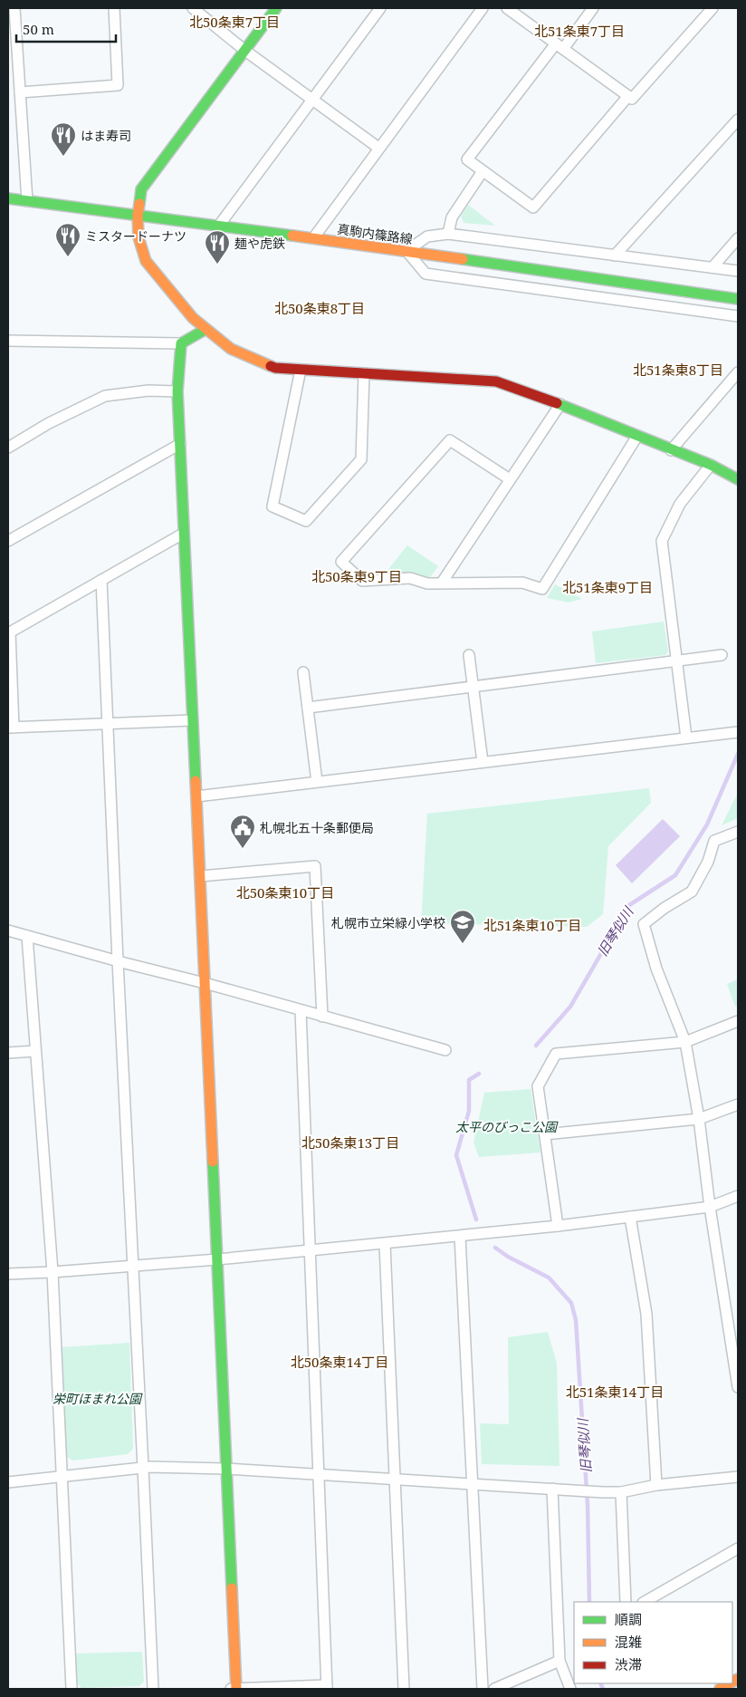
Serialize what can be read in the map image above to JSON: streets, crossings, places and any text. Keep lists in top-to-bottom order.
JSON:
{
  "streets": {
    "street": ["真駒内篠路線"]
  },
  "districts": [
    "北50条東7丁目",
    "北51条東7丁目",
    "北50条東8丁目",
    "北51条東8丁目",
    "北50条東9丁目",
    "北51条東9丁目",
    "北50条東10丁目",
    "北51条東10丁目",
    "北50条東13丁目",
    "北50条東14丁目",
    "北51条東14丁目"
  ],
  "water": ["旧琴似川"],
  "parks": ["太平のびっこ公園", "栄町ほまれ公園"],
  "places": {
    "restaurant": ["はま寿司", "ミスタードーナツ", "麺や虎鉄"],
    "public building": ["札幌北五十条郵便局"],
    "school or university": ["札幌市立栄緑小学校"]
  },
  "legend": ["順調", "混雑", "渋滞"],
  "scale_bar": "50 m"
}
